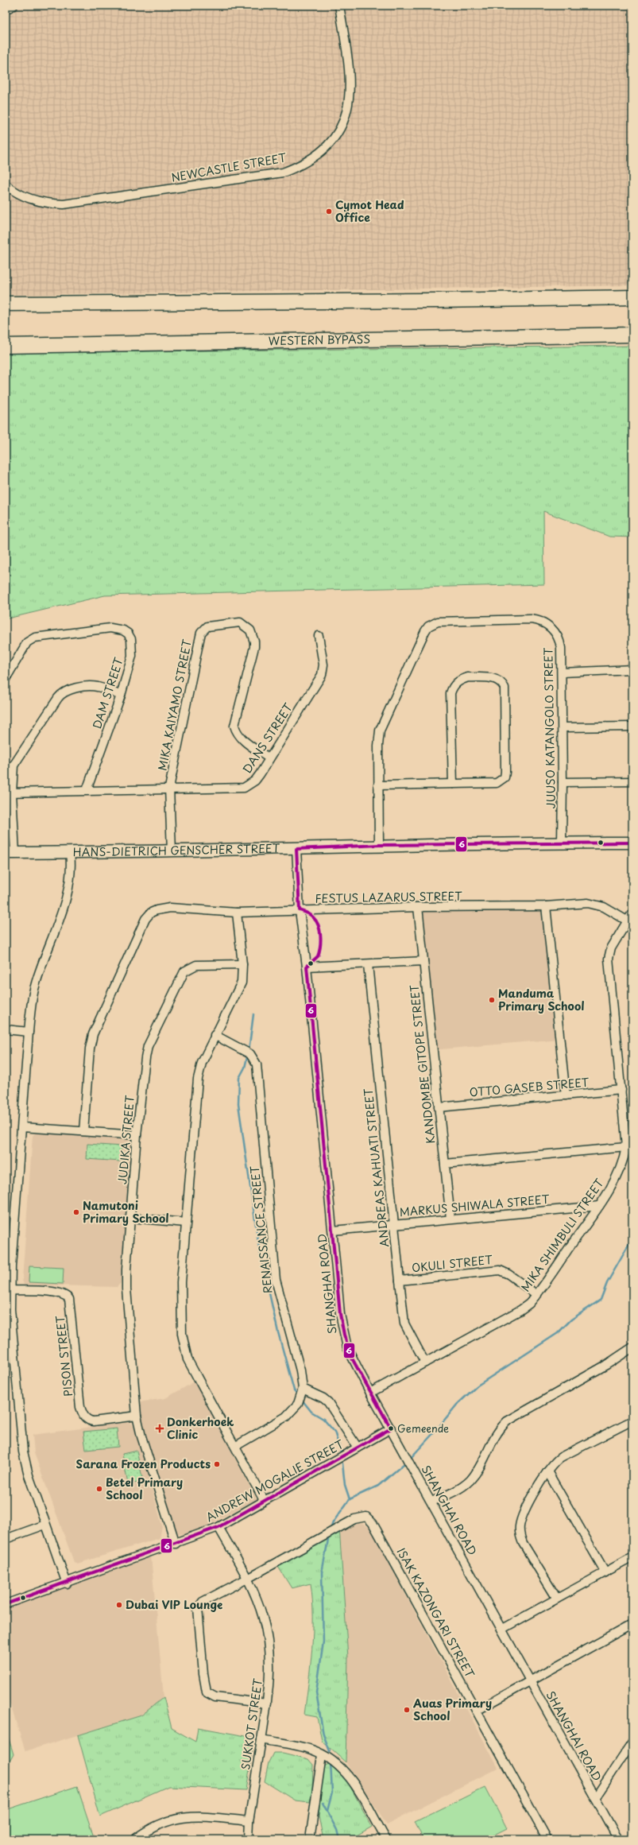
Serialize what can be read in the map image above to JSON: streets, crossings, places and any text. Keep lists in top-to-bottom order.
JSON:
{
  "streets": {
    "highway": ["WESTERN BYPASS"],
    "street": [
      "NEWCASTLE STREET",
      "DAM STREET",
      "MIKA KAIYAMO STREET",
      "JUUSO KATANGOLO STREET",
      "DANS STREET",
      "HANS-DIETRICH GENSCHER STREET",
      "FESTUS LAZARUS STREET",
      "KANDOMBE GITOPE STREET",
      "OTTO GASEB STREET",
      "JUDIKA STREET",
      "ANDREAS KAHUATI STREET",
      "MARKUS SHIWALA STREET",
      "RENAISSANCE STREET",
      "MIKA SHIMBULI STREET",
      "OKULI STREET",
      "SHANGHAI ROAD",
      "PISON STREET",
      "ANDREW MOGALIE STREET",
      "ISAK KAZONGARI STREET",
      "SUKKOT STREET"
    ]
  },
  "crossings": [
    ["DAM STREET", "DANS STREET"],
    ["MIKA KAIYAMO STREET", "DANS STREET"],
    ["MIKA KAIYAMO STREET", "HANS-DIETRICH GENSCHER STREET"],
    ["JUUSO KATANGOLO STREET", "HANS-DIETRICH GENSCHER STREET"],
    ["HANS-DIETRICH GENSCHER STREET", "SHANGHAI ROAD"],
    ["FESTUS LAZARUS STREET", "KANDOMBE GITOPE STREET"],
    ["FESTUS LAZARUS STREET", "MIKA SHIMBULI STREET"],
    ["FESTUS LAZARUS STREET", "SHANGHAI ROAD"],
    ["KANDOMBE GITOPE STREET", "OTTO GASEB STREET"],
    ["KANDOMBE GITOPE STREET", "MARKUS SHIWALA STREET"],
    ["OTTO GASEB STREET", "MIKA SHIMBULI STREET"],
    ["JUDIKA STREET", "PISON STREET"],
    ["JUDIKA STREET", "ANDREW MOGALIE STREET"],
    ["ANDREAS KAHUATI STREET", "MARKUS SHIWALA STREET"],
    ["ANDREAS KAHUATI STREET", "MIKA SHIMBULI STREET"],
    ["ANDREAS KAHUATI STREET", "OKULI STREET"],
    ["MARKUS SHIWALA STREET", "MIKA SHIMBULI STREET"],
    ["MARKUS SHIWALA STREET", "SHANGHAI ROAD"],
    ["MIKA SHIMBULI STREET", "OKULI STREET"],
    ["MIKA SHIMBULI STREET", "SHANGHAI ROAD"],
    ["SHANGHAI ROAD", "ANDREW MOGALIE STREET"],
    ["ANDREW MOGALIE STREET", "SUKKOT STREET"],
    ["ISAK KAZONGARI STREET", "SUKKOT STREET"]
  ],
  "places": {
    "other": [
      "Cymot Head Office",
      "Manduma Primary School",
      "Namutoni Primary School",
      "Gemeende",
      "Sarana Frozen Products",
      "Betel Primary School",
      "Dubai VIP Lounge",
      "Auas Primary School"
    ],
    "health": ["Donkerhoek Clinic"]
  },
  "lines": ["transit line 6"]
}
